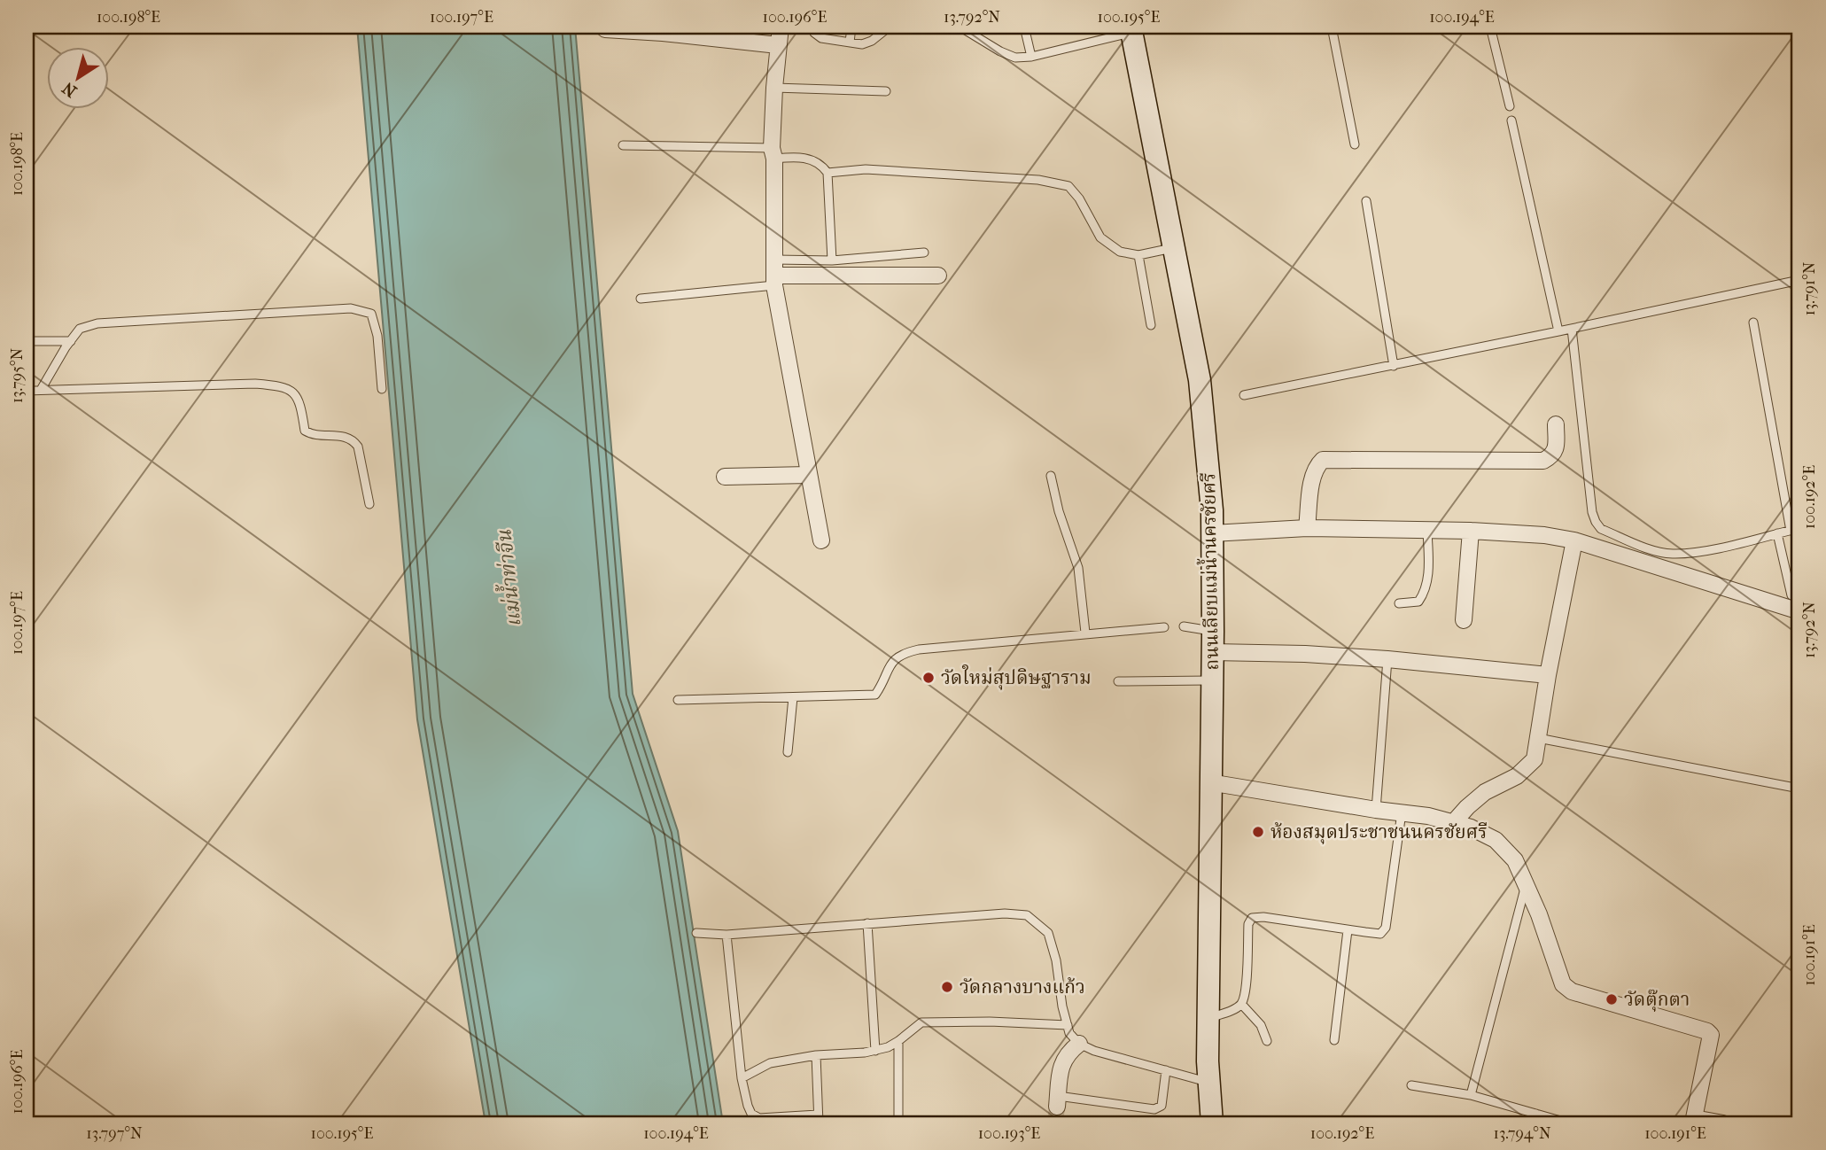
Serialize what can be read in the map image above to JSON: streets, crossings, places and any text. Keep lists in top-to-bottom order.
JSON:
{
  "streets": {
    "main road": ["ถนนเลียบแม่น้ำนครชัยศรี"]
  },
  "water": ["แม่น้ำท่าจีน"],
  "places": [
    "วัดใหม่สุปดิษฐาราม",
    "ห้องสมุดประชาชนนครชัยศรี",
    "วัดกลางบางแก้ว",
    "วัดตุ๊กตา"
  ],
  "north": "bottom left",
  "coordinates": [
    "100.198°E",
    "100.197°E",
    "100.196°E",
    "13.792°N",
    "100.195°E",
    "100.194°E",
    "13.791°N",
    "13.795°N",
    "100.192°E",
    "100.191°E",
    "13.797°N",
    "100.193°E",
    "13.794°N"
  ]
}
